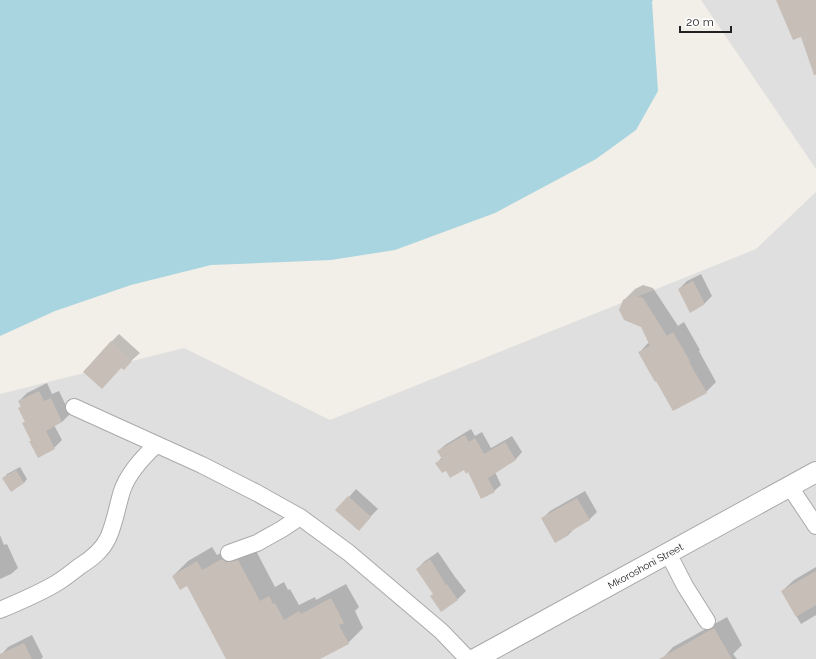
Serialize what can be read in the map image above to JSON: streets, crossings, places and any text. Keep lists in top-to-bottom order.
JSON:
{
  "streets": {
    "street": ["Mkoroshoni Street"]
  },
  "scale_bar": "20 m"
}
